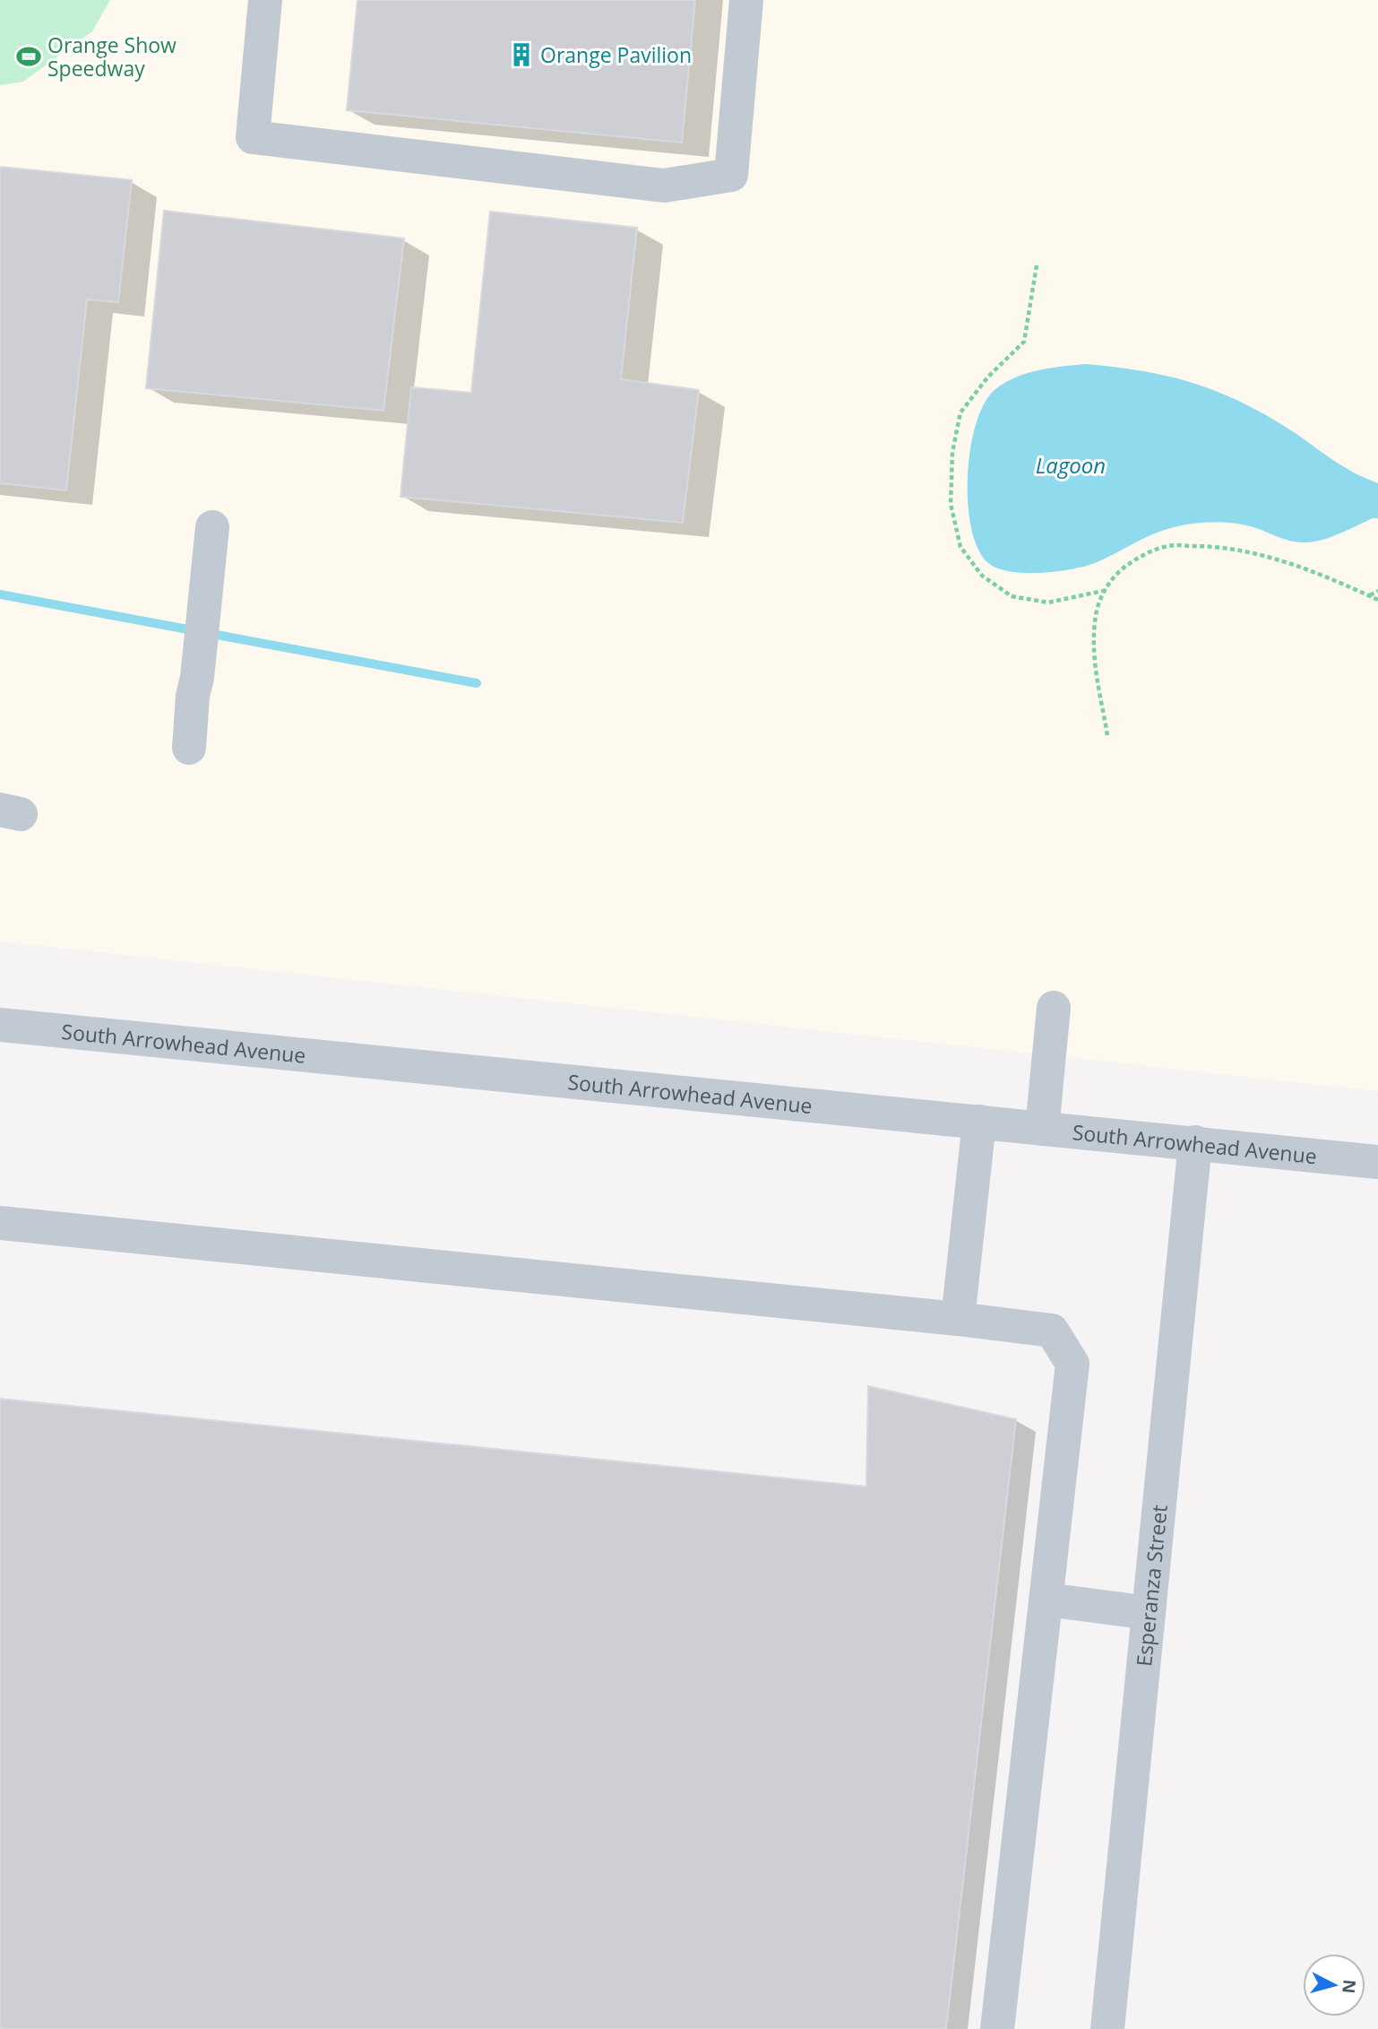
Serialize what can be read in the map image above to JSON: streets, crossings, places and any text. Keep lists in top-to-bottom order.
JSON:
{
  "streets": {
    "street": ["South Arrowhead Avenue", "Esperanza Street"]
  },
  "crossings": [
    ["South Arrowhead Avenue", "Esperanza Street"]
  ],
  "water": ["Lagoon"],
  "places": {
    "building": ["Orange Pavilion"],
    "sports": ["Orange Show Speedway"]
  },
  "north": "right"
}
